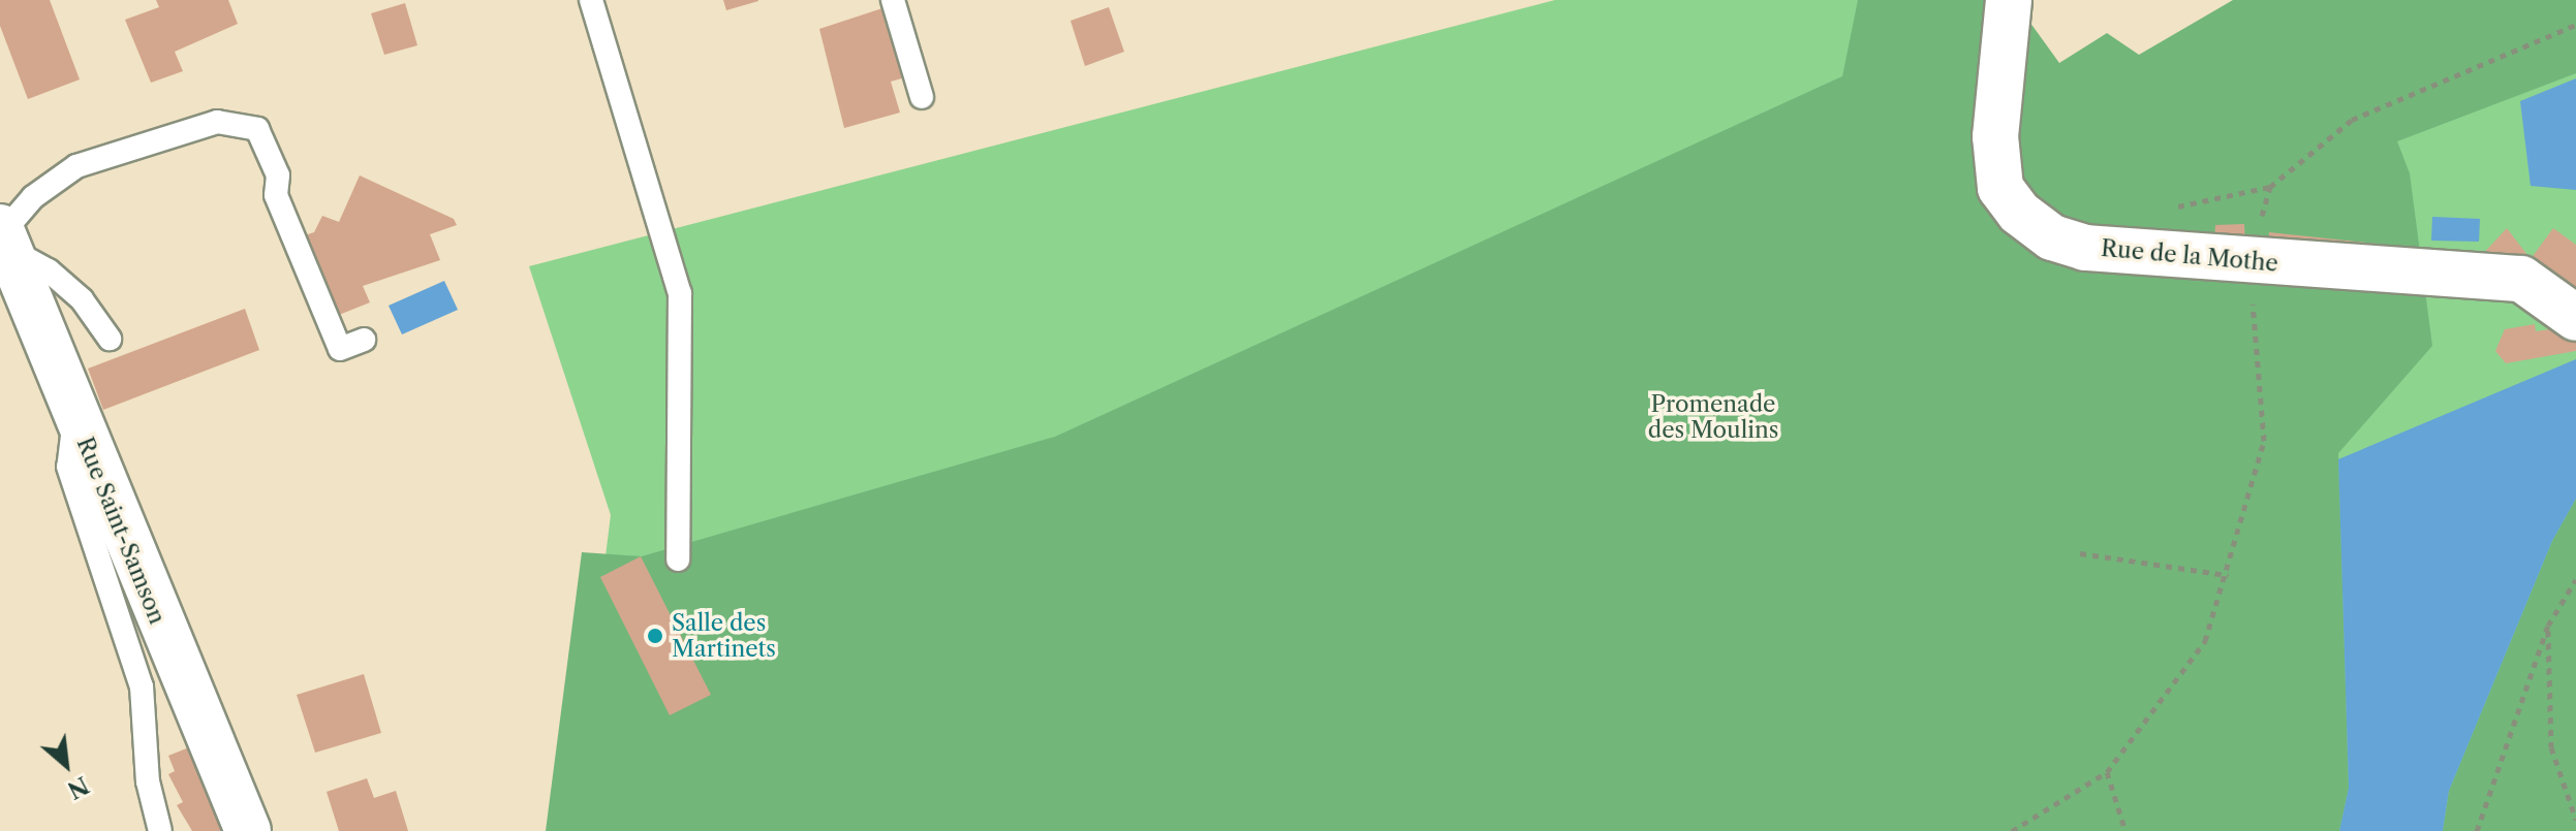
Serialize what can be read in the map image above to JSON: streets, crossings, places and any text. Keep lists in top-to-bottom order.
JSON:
{
  "streets": {
    "street": ["Rue de la Mothe", "Rue Saint-Samson"]
  },
  "parks": ["Promenade des Moulins"],
  "places": ["Salle des Martinets"],
  "north": "bottom right"
}
